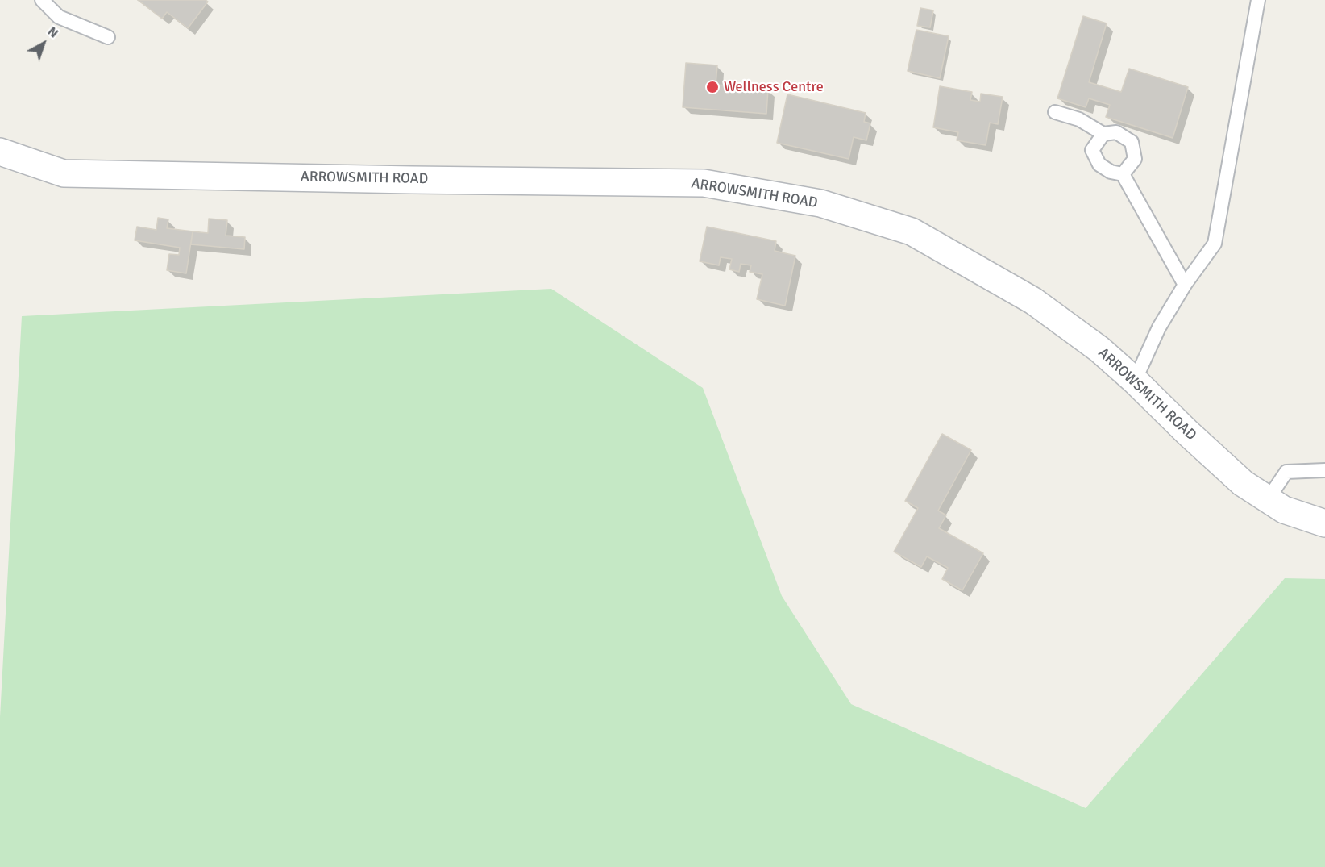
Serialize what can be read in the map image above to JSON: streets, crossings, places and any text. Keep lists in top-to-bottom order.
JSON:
{
  "streets": {
    "street": ["ARROWSMITH ROAD"]
  },
  "places": ["Wellness Centre"],
  "north": "top right"
}
